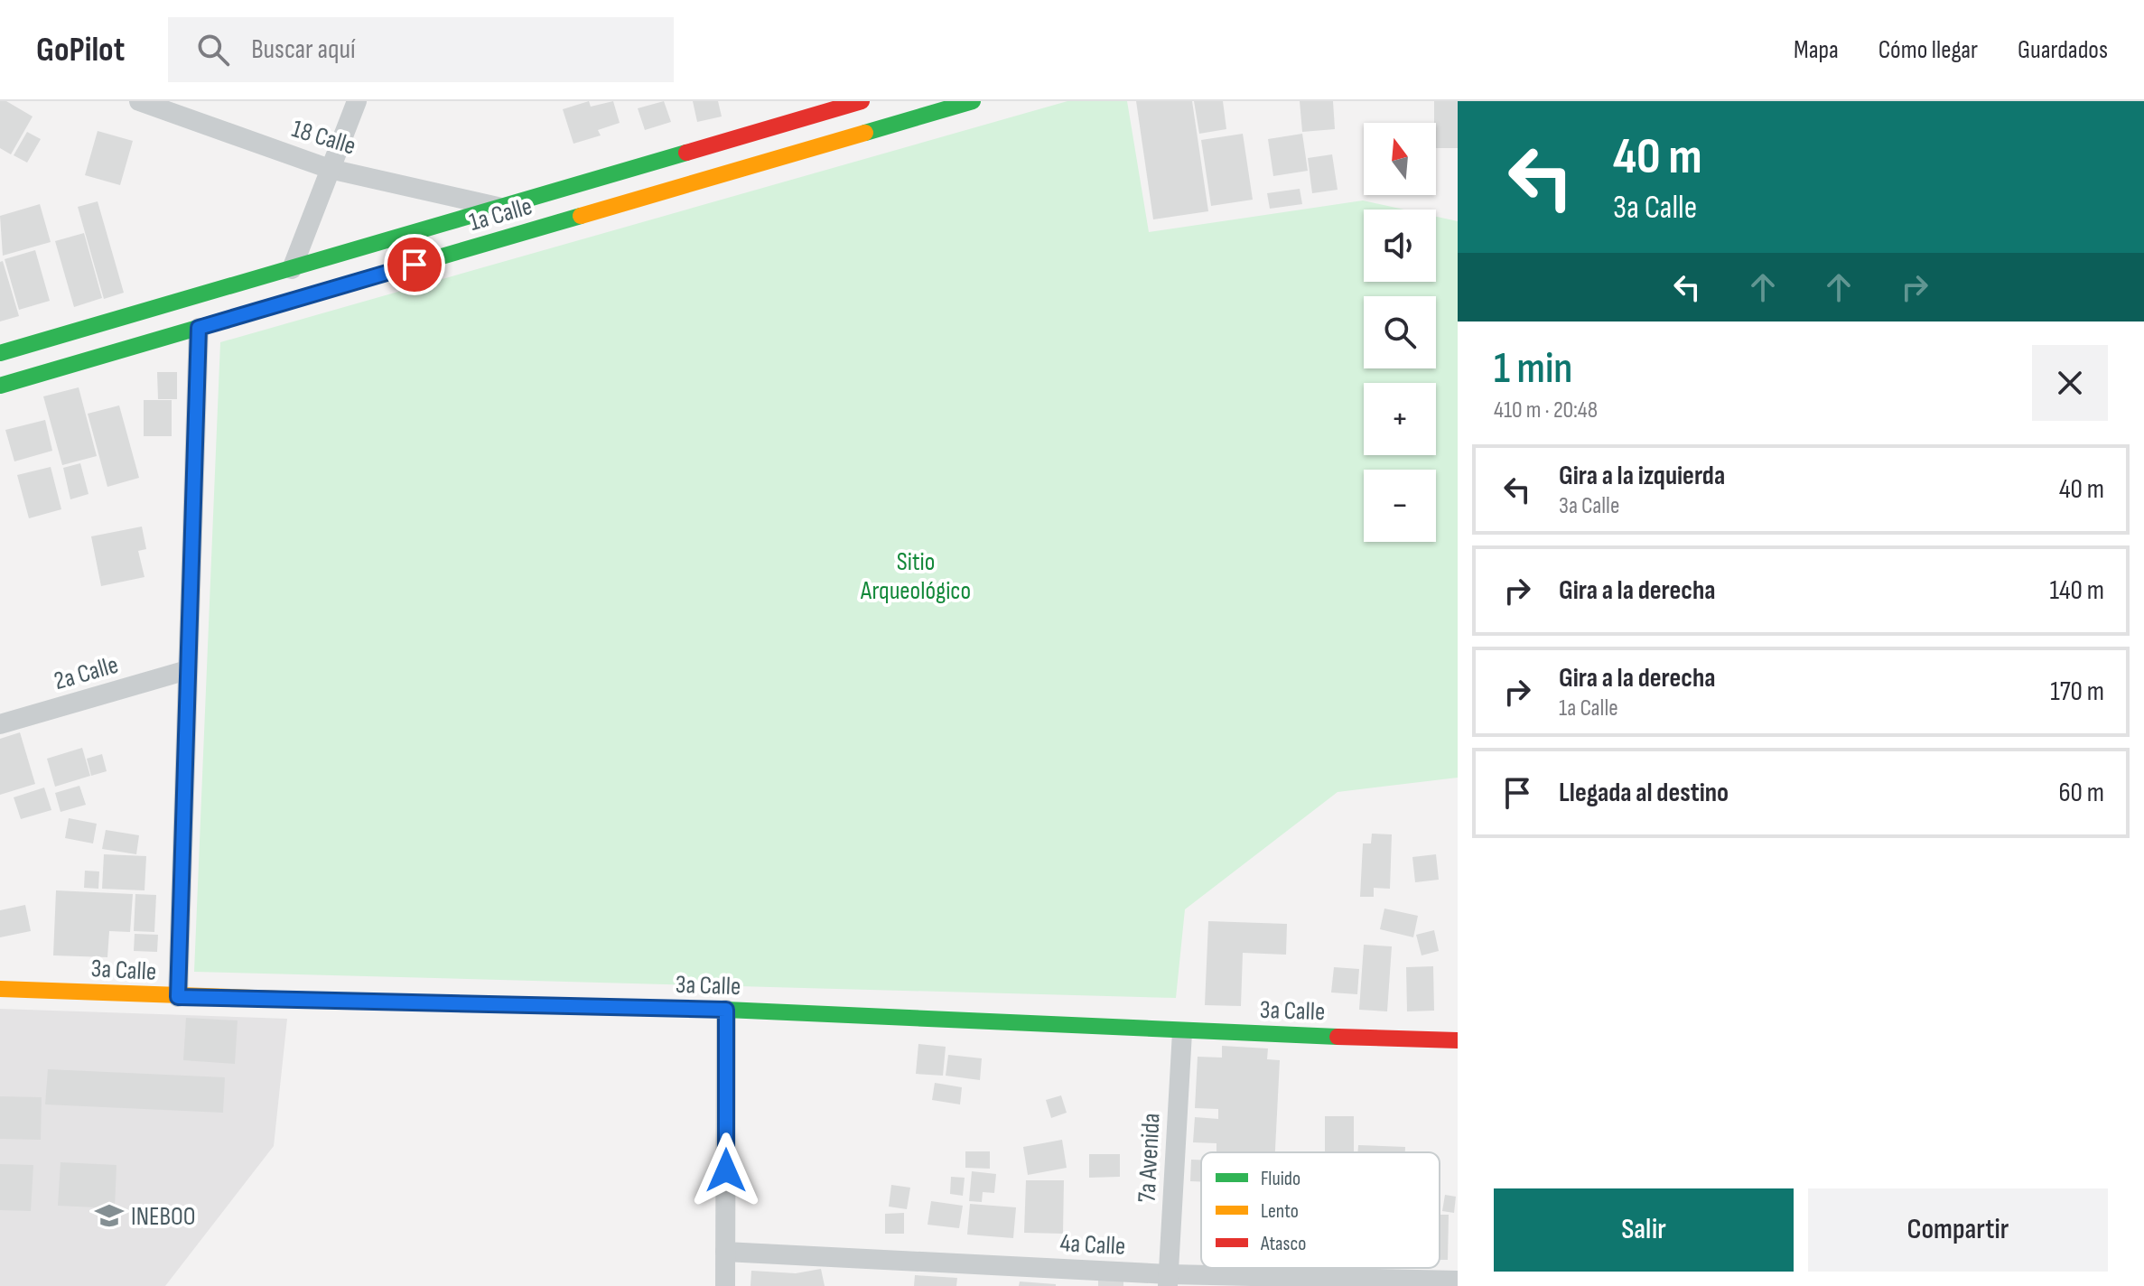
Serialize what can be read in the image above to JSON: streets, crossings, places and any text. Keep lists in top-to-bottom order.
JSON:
{
  "streets": {
    "main road": ["1a Calle", "3a Calle"],
    "street": [
      "18 Calle",
      "2a Calle",
      "7a Avenida",
      "4a Calle"
    ]
  },
  "crossings": [
    ["18 Calle", "1a Calle"],
    ["3a Calle", "7a Avenida"],
    ["7a Avenida", "4a Calle"]
  ],
  "parks": ["Sitio Arqueológico"],
  "places": {
    "school or university": ["INEBOO"]
  },
  "legend": ["Fluido", "Lento", "Atasco"],
  "north": "top",
  "page": {
    "header": "GoPilot",
    "search": "Buscar aquí",
    "nav": ["Mapa", "Cómo llegar", "Guardados"],
    "turn": ["40 m", "3a Calle"],
    "map_buttons": ["+", "−"],
    "heading": ["1 min", "410 m · 20:48"],
    "list": [
      {
        "name": "Gira a la izquierda",
        "note": "3a Calle",
        "value": "40 m"
      },
      {
        "name": "Gira a la derecha",
        "value": "140 m"
      },
      {
        "name": "Gira a la derecha",
        "note": "1a Calle",
        "value": "170 m"
      },
      {
        "name": "Llegada al destino",
        "value": "60 m"
      }
    ],
    "buttons": ["Salir", "Compartir"]
  }
}
